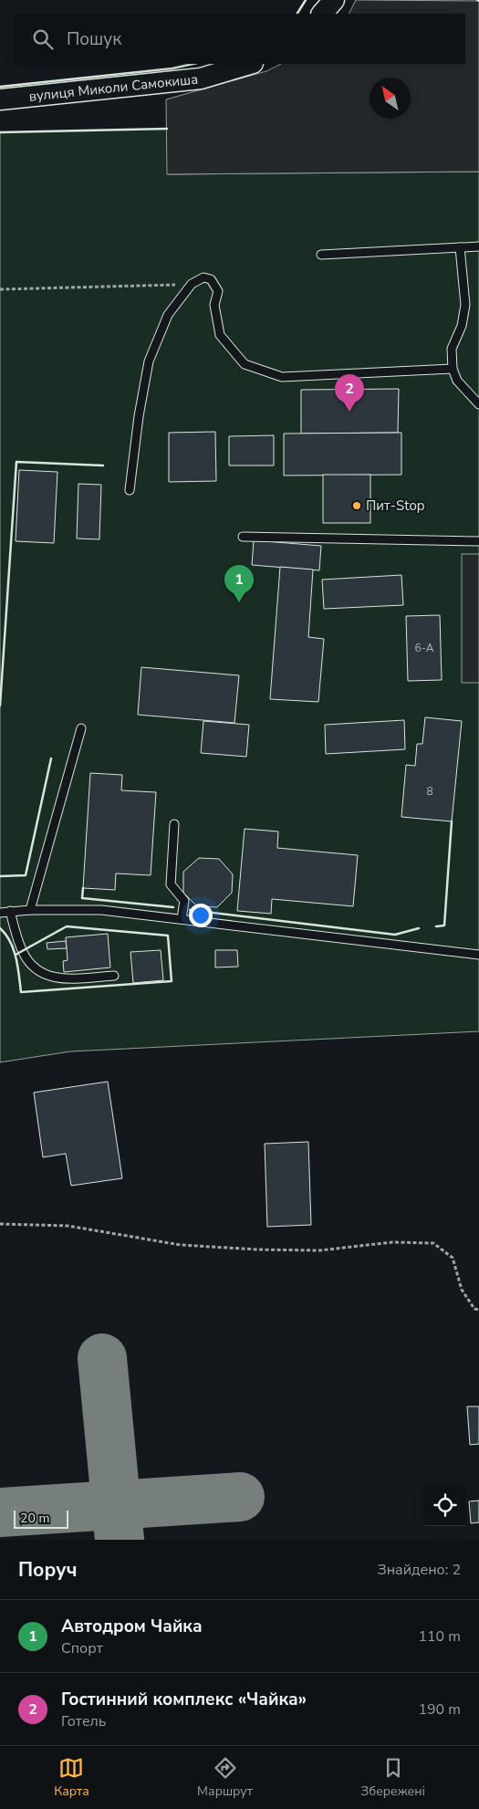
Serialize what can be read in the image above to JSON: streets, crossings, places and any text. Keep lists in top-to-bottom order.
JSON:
{
  "streets": {
    "street": ["вулиця Миколи Самокиша"]
  },
  "places": ["Пит-Stop"],
  "house_numbers": ["6-А", "8"],
  "scale_bar": "20 m",
  "north": "top left",
  "page": {
    "search": "Пошук",
    "pins": ["2", "1"],
    "scale": "20 m",
    "heading": ["Поруч", "Знайдено: 2"],
    "list": [
      {
        "mark": "1",
        "name": "Автодром Чайка",
        "note": "Спорт",
        "value": "110 m"
      },
      {
        "mark": "2",
        "name": "Гостинний комплекс «Чайка»",
        "note": "Готель",
        "value": "190 m"
      }
    ],
    "nav": ["Карта", "Маршрут", "Збережені"]
  }
}
